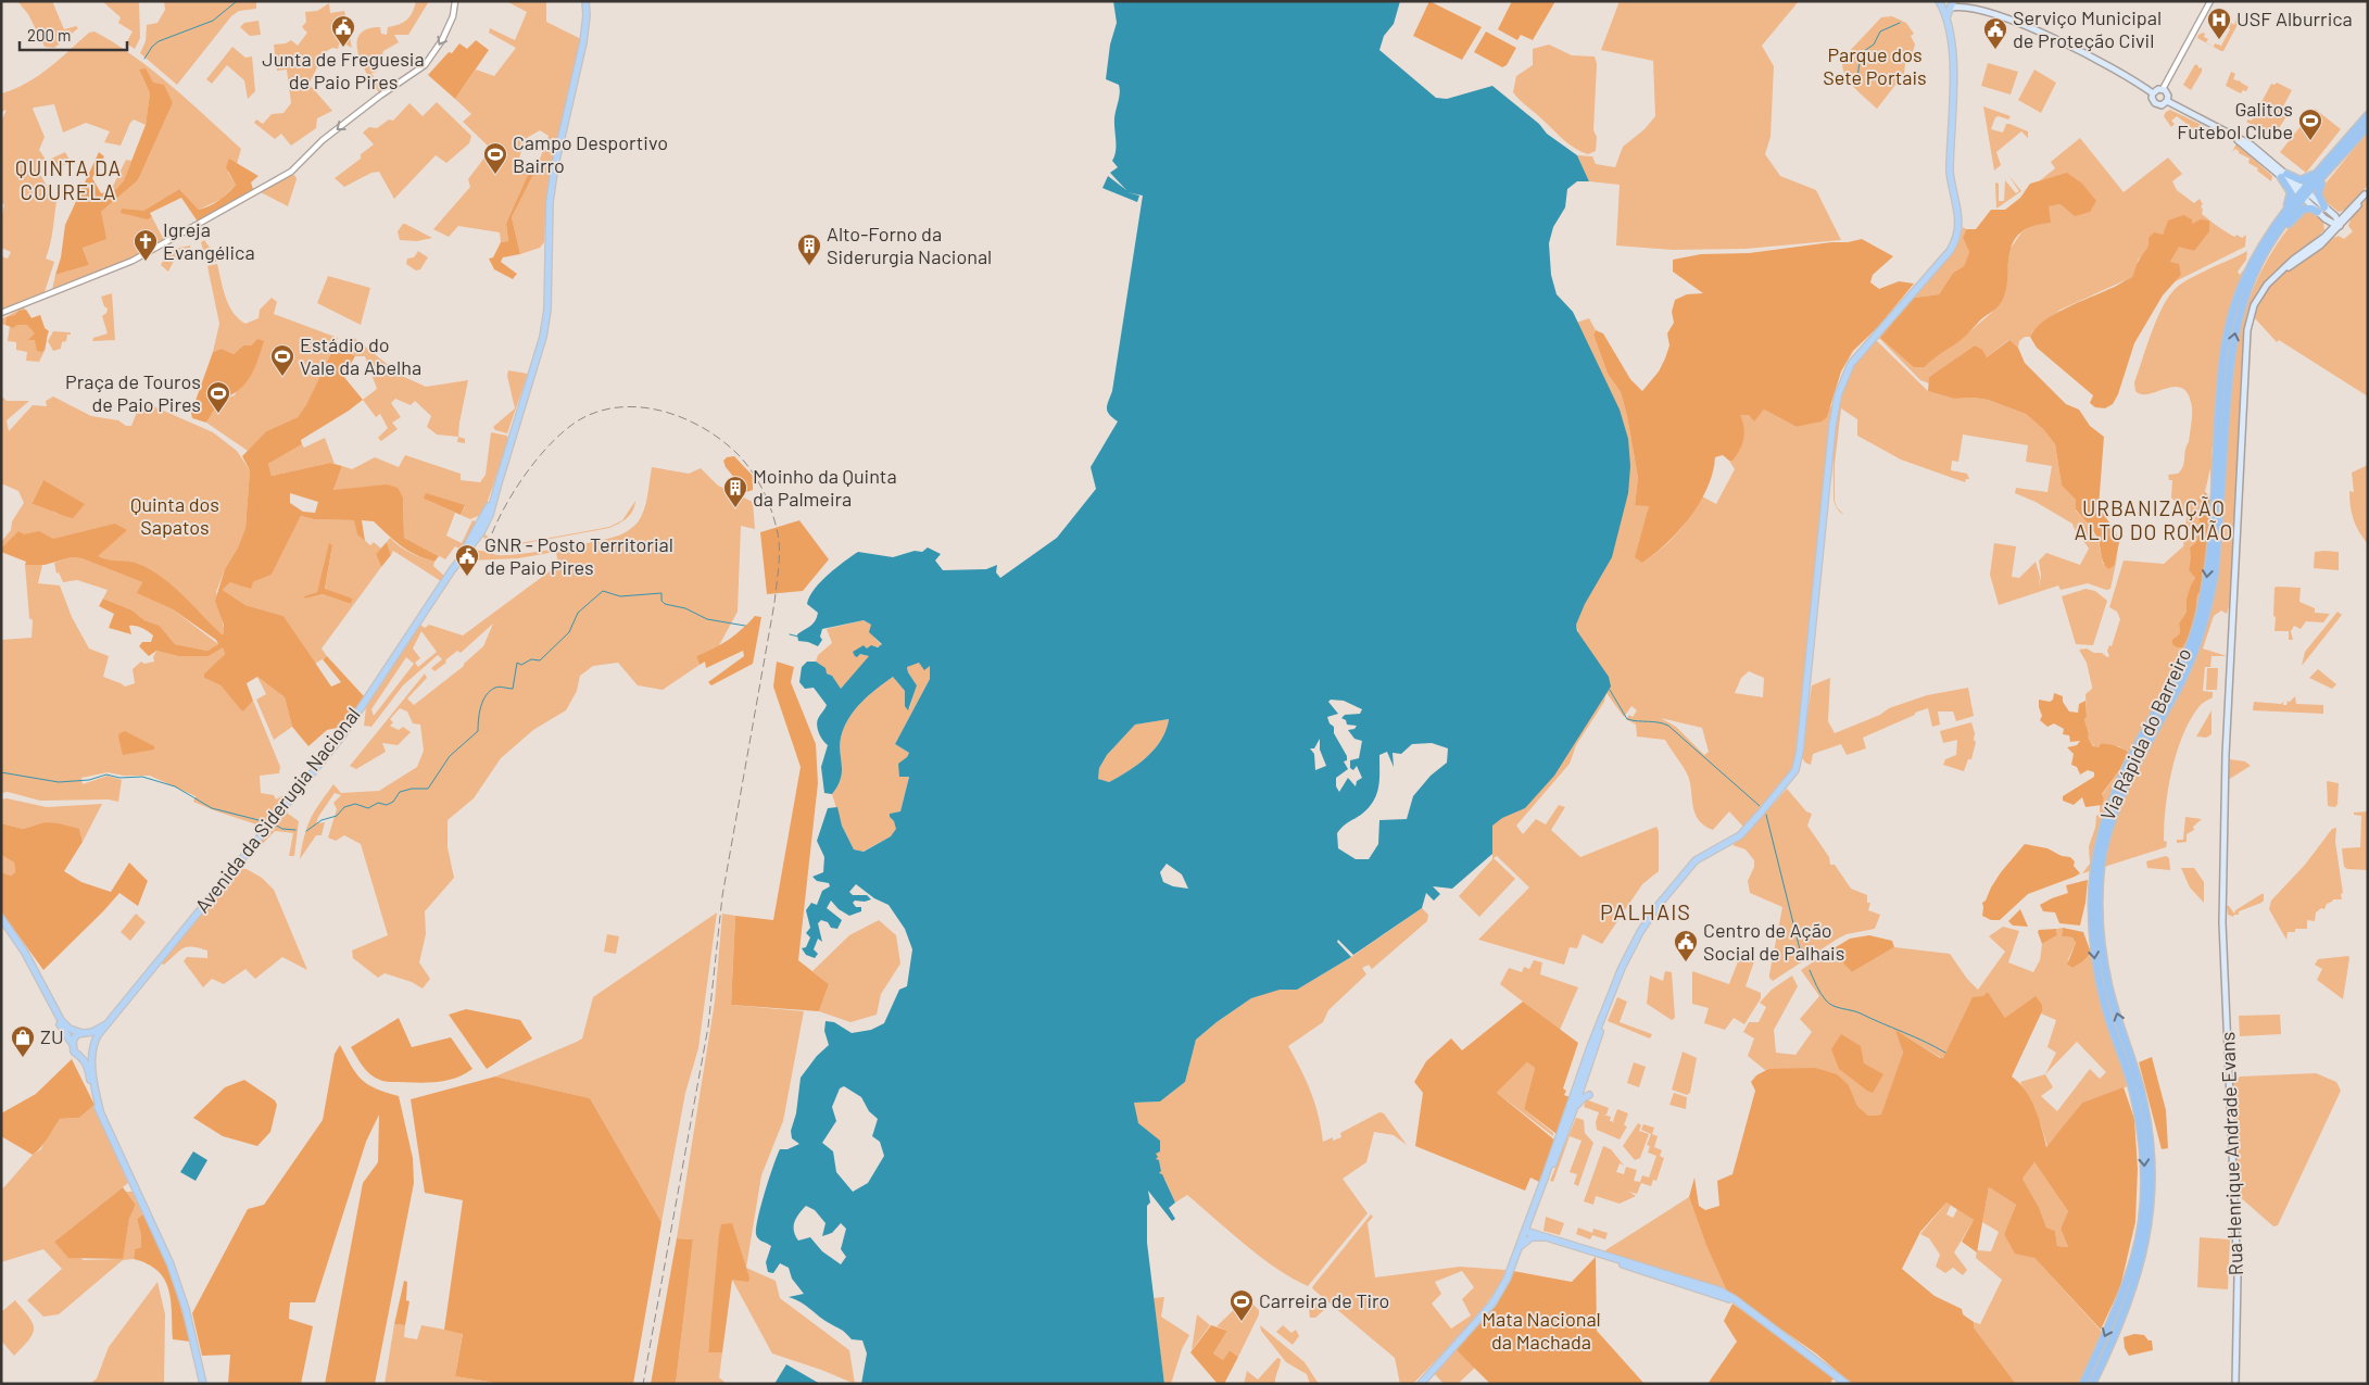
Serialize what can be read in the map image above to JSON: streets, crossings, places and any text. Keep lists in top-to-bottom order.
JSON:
{
  "streets": {
    "highway": ["Via Rápida do Barreiro"],
    "main road": ["Avenida da Siderugia Nacional", "Rua Henrique Andrade Evans"]
  },
  "districts": ["QUINTA DA COURELA", "URBANIZAÇÃO ALTO DO ROMÃO", "PALHAIS"],
  "parks": ["Parque dos Sete Portais", "Quinta dos Sapatos", "Mata Nacional da Machada"],
  "places": {
    "hospital": ["USF Alburrica"],
    "public building": [
      "Junta de Freguesia de Paio Pires",
      "Serviço Municipal de Proteção Civil",
      "GNR - Posto Territorial de Paio Pires",
      "Centro de Ação Social de Palhais"
    ],
    "sports": [
      "Galitos Futebol Clube",
      "Campo Desportivo Bairro",
      "Estádio do Vale da Abelha",
      "Praça de Touros de Paio Pires",
      "Carreira de Tiro"
    ],
    "church": ["Igreja Evangélica"],
    "building": ["Alto-Forno da Siderurgia Nacional", "Moinho da Quinta da Palmeira"],
    "shop": ["ZU"]
  },
  "scale_bar": "200 m"
}
